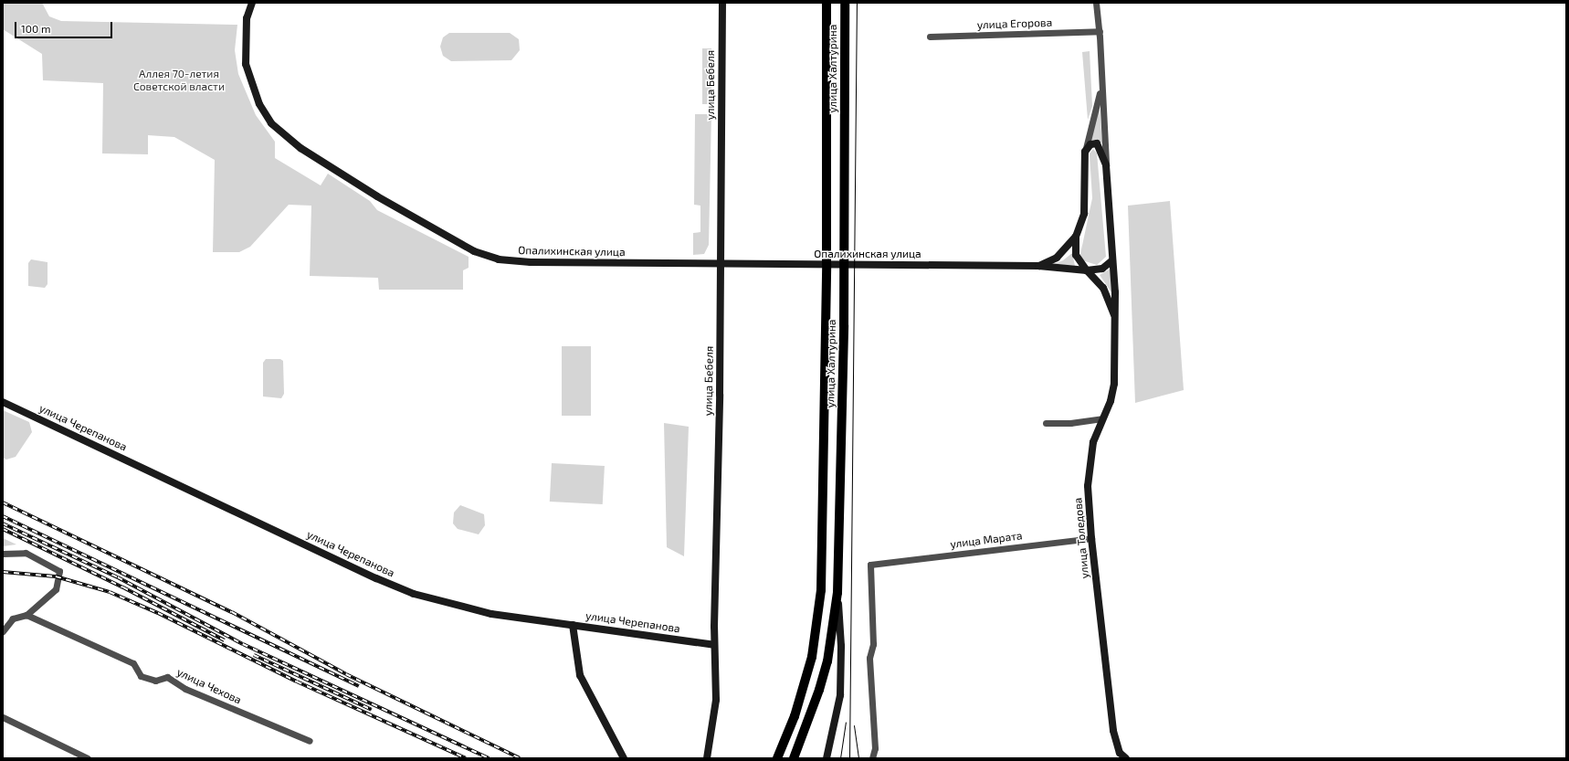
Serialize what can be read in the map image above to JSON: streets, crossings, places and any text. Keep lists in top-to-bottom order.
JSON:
{
  "streets": {
    "main road": ["улица Халтурина"],
    "street": [
      "улица Егорова",
      "улица Бебеля",
      "Опалихинская улица",
      "улица Черепанова",
      "улица Толедова",
      "улица Марата",
      "улица Чехова"
    ]
  },
  "crossings": [
    ["улица Халтурина", "Опалихинская улица"],
    ["улица Бебеля", "Опалихинская улица"],
    ["улица Бебеля", "улица Черепанова"],
    ["Опалихинская улица", "улица Толедова"],
    ["улица Толедова", "улица Марата"]
  ],
  "parks": ["Аллея 70-летия Советской власти"],
  "scale_bar": "100 m"
}
